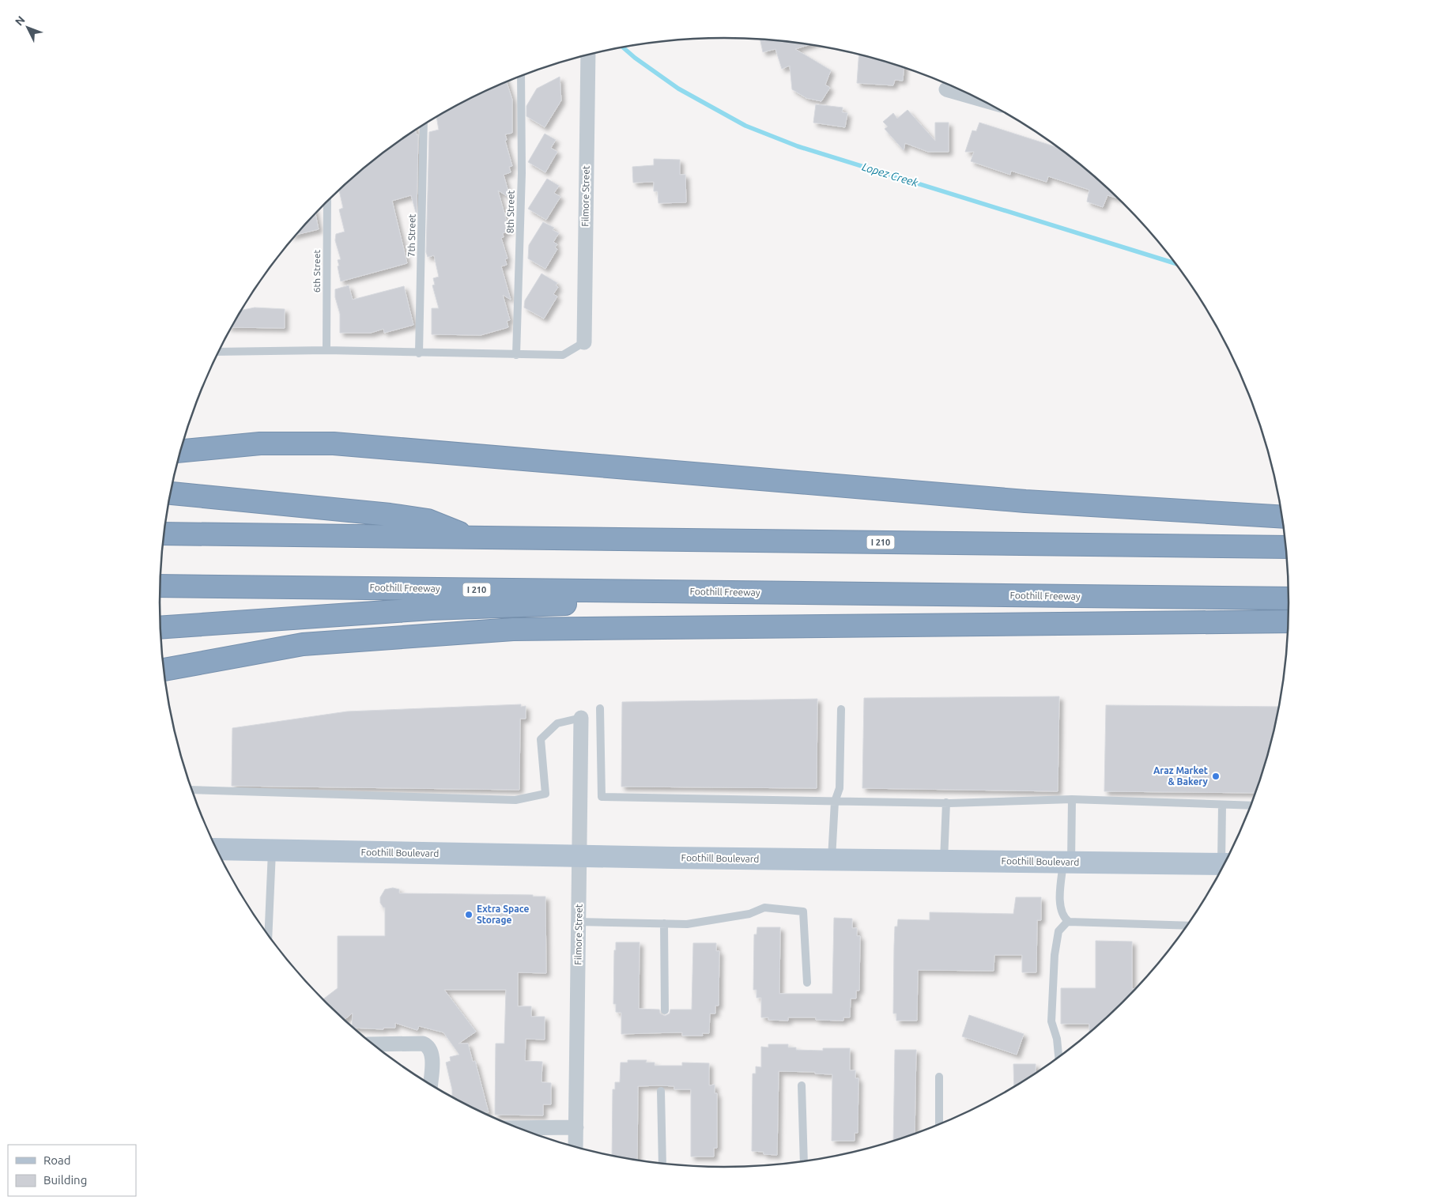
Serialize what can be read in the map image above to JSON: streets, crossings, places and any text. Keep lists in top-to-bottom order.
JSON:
{
  "streets": {
    "highway": ["I 210", "Foothill Freeway"],
    "main road": ["Foothill Boulevard"],
    "street": ["Filmore Street"],
    "lane": ["8th Street", "7th Street", "6th Street"]
  },
  "crossings": [
    ["Filmore Street", "Foothill Boulevard"]
  ],
  "water": ["Lopez Creek"],
  "places": ["Araz Market & Bakery", "Extra Space Storage"],
  "legend": ["Road", "Building"],
  "north": "top left"
}
